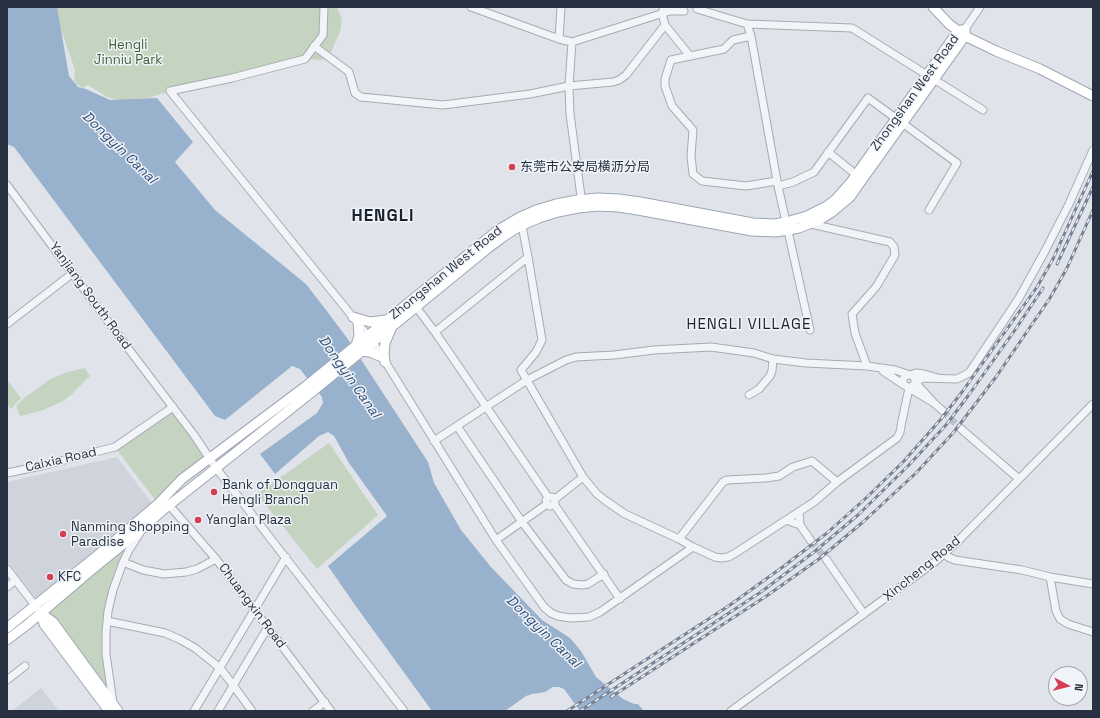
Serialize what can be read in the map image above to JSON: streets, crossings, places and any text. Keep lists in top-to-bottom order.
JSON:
{
  "streets": {
    "main road": ["Zhongshan West Road"],
    "street": [
      "Yanjiang South Road",
      "Caixia Road",
      "Xincheng Road",
      "Chuangxin Road"
    ]
  },
  "crossings": [
    ["Yanjiang South Road", "Caixia Road"]
  ],
  "districts": ["HENGLI", "HENGLI VILLAGE"],
  "water": ["Dongyin Canal"],
  "parks": ["Hengli Jinniu Park"],
  "places": [
    "东莞市公安局横沥分局",
    "Bank of Dongguan Hengli Branch",
    "Yanglan Plaza",
    "Nanming Shopping Paradise",
    "KFC"
  ],
  "north": "right"
}
